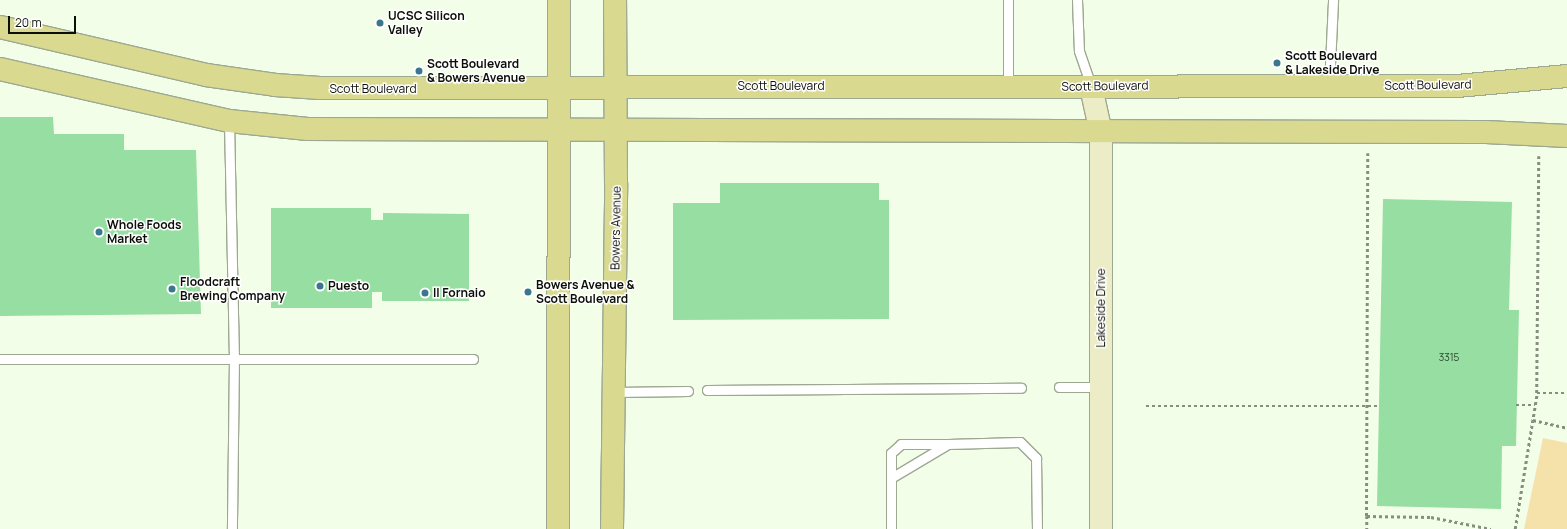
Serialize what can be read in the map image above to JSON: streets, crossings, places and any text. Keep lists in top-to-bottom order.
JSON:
{
  "streets": {
    "main road": ["Scott Boulevard", "Bowers Avenue"],
    "street": ["Lakeside Drive"]
  },
  "crossings": [
    ["Scott Boulevard", "Bowers Avenue"],
    ["Scott Boulevard", "Lakeside Drive"]
  ],
  "places": [
    "UCSC Silicon Valley",
    "Scott Boulevard & Lakeside Drive",
    "Scott Boulevard & Bowers Avenue",
    "Whole Foods Market",
    "Puesto",
    "Floodcraft Brewing Company",
    "Bowers Avenue & Scott Boulevard",
    "Il Fornaio"
  ],
  "house_numbers": ["3315"],
  "scale_bar": "20 m"
}
